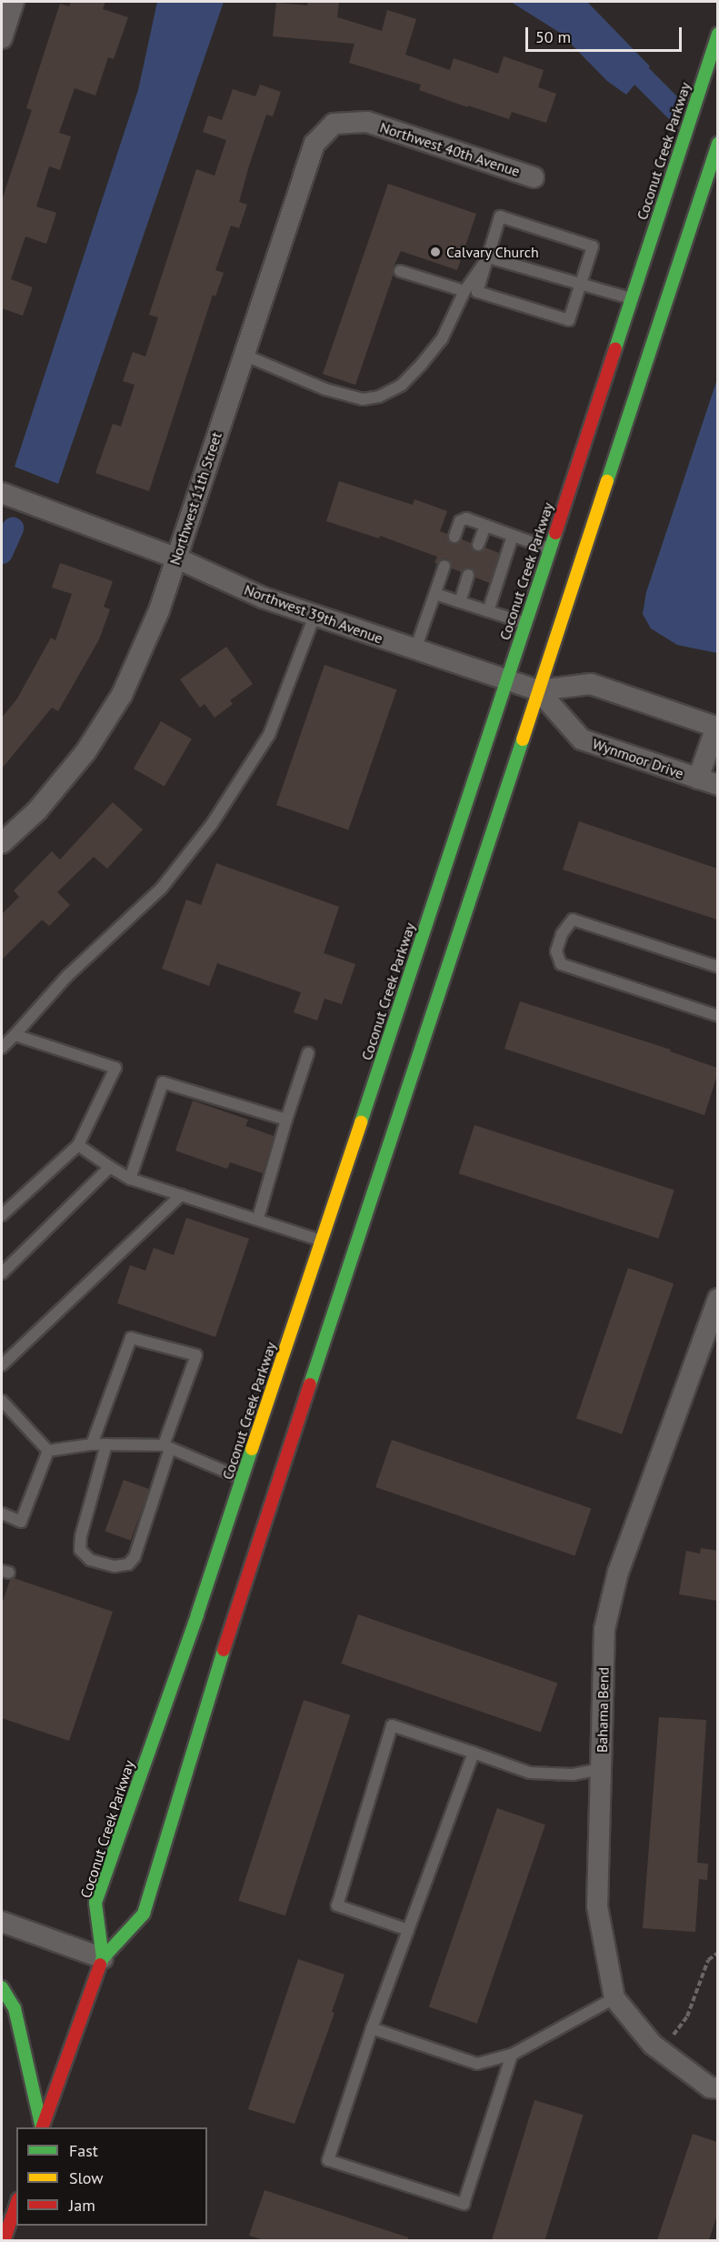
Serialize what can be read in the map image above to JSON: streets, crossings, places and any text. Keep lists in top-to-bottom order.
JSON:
{
  "streets": {
    "main road": ["Coconut Creek Parkway"],
    "street": [
      "Northwest 40th Avenue",
      "Northwest 11th Street",
      "Northwest 39th Avenue",
      "Wynmoor Drive",
      "Bahama Bend"
    ]
  },
  "crossings": [
    ["Northwest 40th Avenue", "Northwest 11th Street"],
    ["Coconut Creek Parkway", "Northwest 39th Avenue"],
    ["Coconut Creek Parkway", "Wynmoor Drive"],
    ["Northwest 11th Street", "Northwest 39th Avenue"],
    ["Northwest 39th Avenue", "Wynmoor Drive"]
  ],
  "places": ["Calvary Church"],
  "legend": ["Fast", "Slow", "Jam"],
  "scale_bar": "50 m"
}
